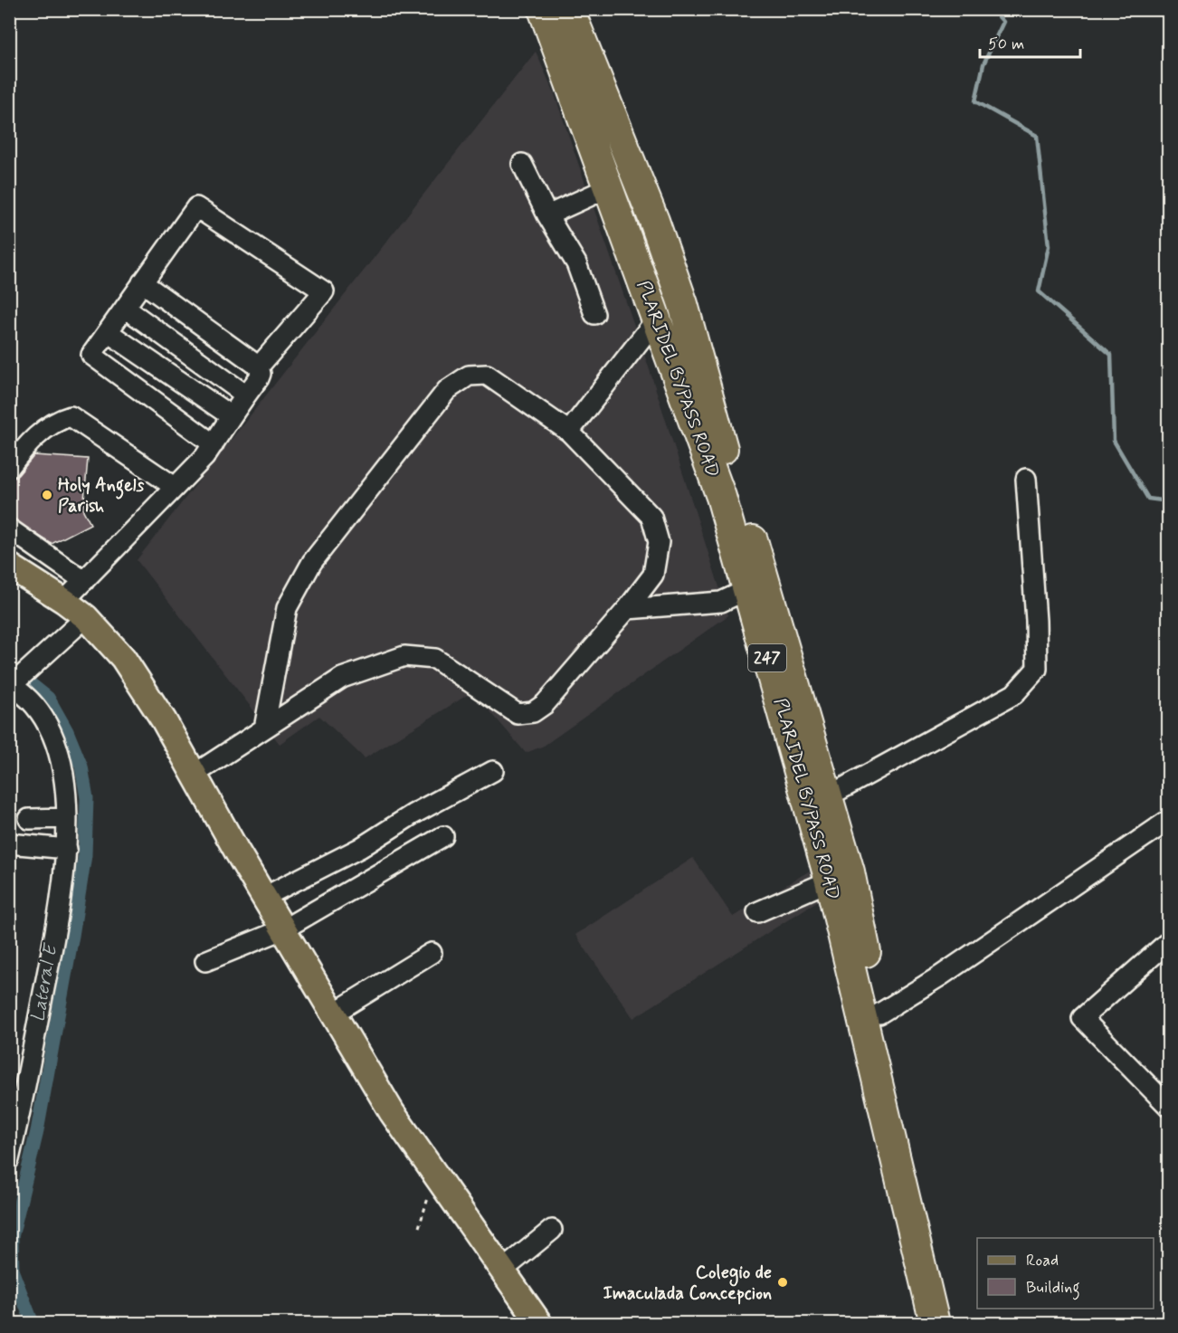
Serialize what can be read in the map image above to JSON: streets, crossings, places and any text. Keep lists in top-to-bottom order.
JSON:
{
  "streets": {
    "highway": ["PLARIDEL BYPASS ROAD", "247"]
  },
  "water": ["Lateral E"],
  "places": ["Holy Angels Parish", "Colegio de Imaculada Concepcion"],
  "legend": ["Road", "Building"],
  "scale_bar": "50 m"
}
